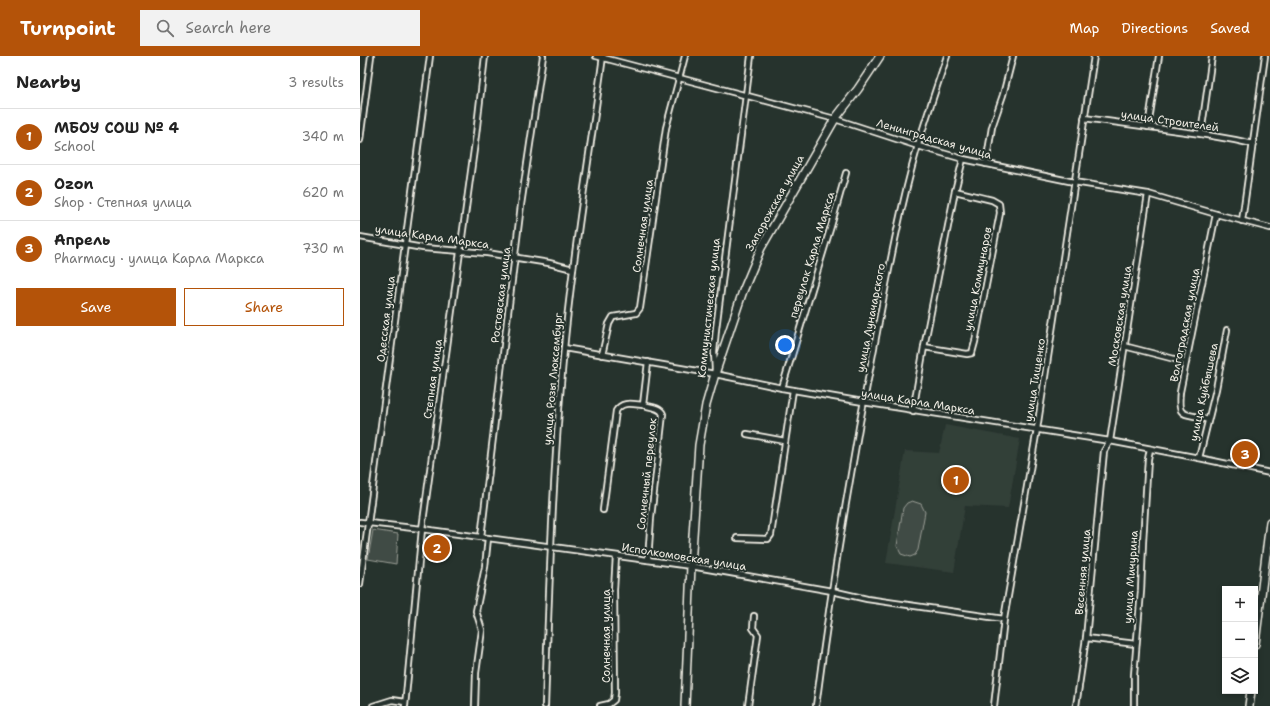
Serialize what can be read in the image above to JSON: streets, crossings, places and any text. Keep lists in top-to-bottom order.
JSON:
{
  "streets": {
    "main road": ["Запорожская улица", "Коммунистическая улица"],
    "street": [
      "улица Строителей",
      "Ленинградская улица",
      "Солнечная улица",
      "улица Карла Маркса",
      "переулок Карла Маркса",
      "улица Коммунаров",
      "Ростовская улица",
      "Московская улица",
      "улица Луначарского",
      "Одесская улица",
      "Волгоградская улица",
      "Степная улица",
      "улица Розы Люксембург",
      "улица Тищенко",
      "улица Куйбышева",
      "Солнечный переулок",
      "Исполкомовская улица",
      "Весенняя улица",
      "улица Мичурина"
    ]
  },
  "crossings": [
    ["улица Строителей", "улица Тищенко"],
    ["Ленинградская улица", "Запорожская улица"],
    ["Ленинградская улица", "Солнечная улица"],
    ["Ленинградская улица", "Коммунистическая улица"],
    ["Ленинградская улица", "Московская улица"],
    ["Ленинградская улица", "улица Луначарского"],
    ["Ленинградская улица", "Волгоградская улица"],
    ["Ленинградская улица", "улица Розы Люксембург"],
    ["Ленинградская улица", "улица Тищенко"],
    ["Запорожская улица", "улица Карла Маркса"],
    ["Запорожская улица", "Коммунистическая улица"],
    ["Солнечная улица", "улица Карла Маркса"],
    ["Солнечная улица", "Исполкомовская улица"],
    ["улица Карла Маркса", "переулок Карла Маркса"],
    ["улица Карла Маркса", "Ростовская улица"],
    ["улица Карла Маркса", "Коммунистическая улица"],
    ["улица Карла Маркса", "Московская улица"],
    ["улица Карла Маркса", "улица Луначарского"],
    ["улица Карла Маркса", "Одесская улица"],
    ["улица Карла Маркса", "Степная улица"],
    ["улица Карла Маркса", "улица Розы Люксембург"],
    ["улица Карла Маркса", "улица Тищенко"],
    ["улица Карла Маркса", "улица Куйбышева"],
    ["улица Карла Маркса", "Весенняя улица"],
    ["улица Карла Маркса", "улица Мичурина"],
    ["Ростовская улица", "Исполкомовская улица"],
    ["Коммунистическая улица", "Исполкомовская улица"],
    ["Московская улица", "Весенняя улица"],
    ["улица Луначарского", "Исполкомовская улица"],
    ["Одесская улица", "Исполкомовская улица"],
    ["Волгоградская улица", "улица Куйбышева"],
    ["Степная улица", "Исполкомовская улица"],
    ["улица Розы Люксембург", "Исполкомовская улица"],
    ["улица Тищенко", "Исполкомовская улица"],
    ["Солнечный переулок", "Исполкомовская улица"]
  ],
  "page": {
    "header": "Turnpoint",
    "search": "Search here",
    "nav": ["Map", "Directions", "Saved"],
    "heading": ["Nearby", "3 results"],
    "list": [
      {
        "mark": "1",
        "name": "МБОУ СОШ № 4",
        "note": "School",
        "value": "340 m"
      },
      {
        "mark": "2",
        "name": "Ozon",
        "note": "Shop · Степная улица",
        "value": "620 m"
      },
      {
        "mark": "3",
        "name": "Апрель",
        "note": "Pharmacy · улица Карла Маркса",
        "value": "730 m"
      }
    ],
    "buttons": ["Save", "Share"],
    "pins": ["3", "1", "2"],
    "map_buttons": ["+", "−"]
  }
}
